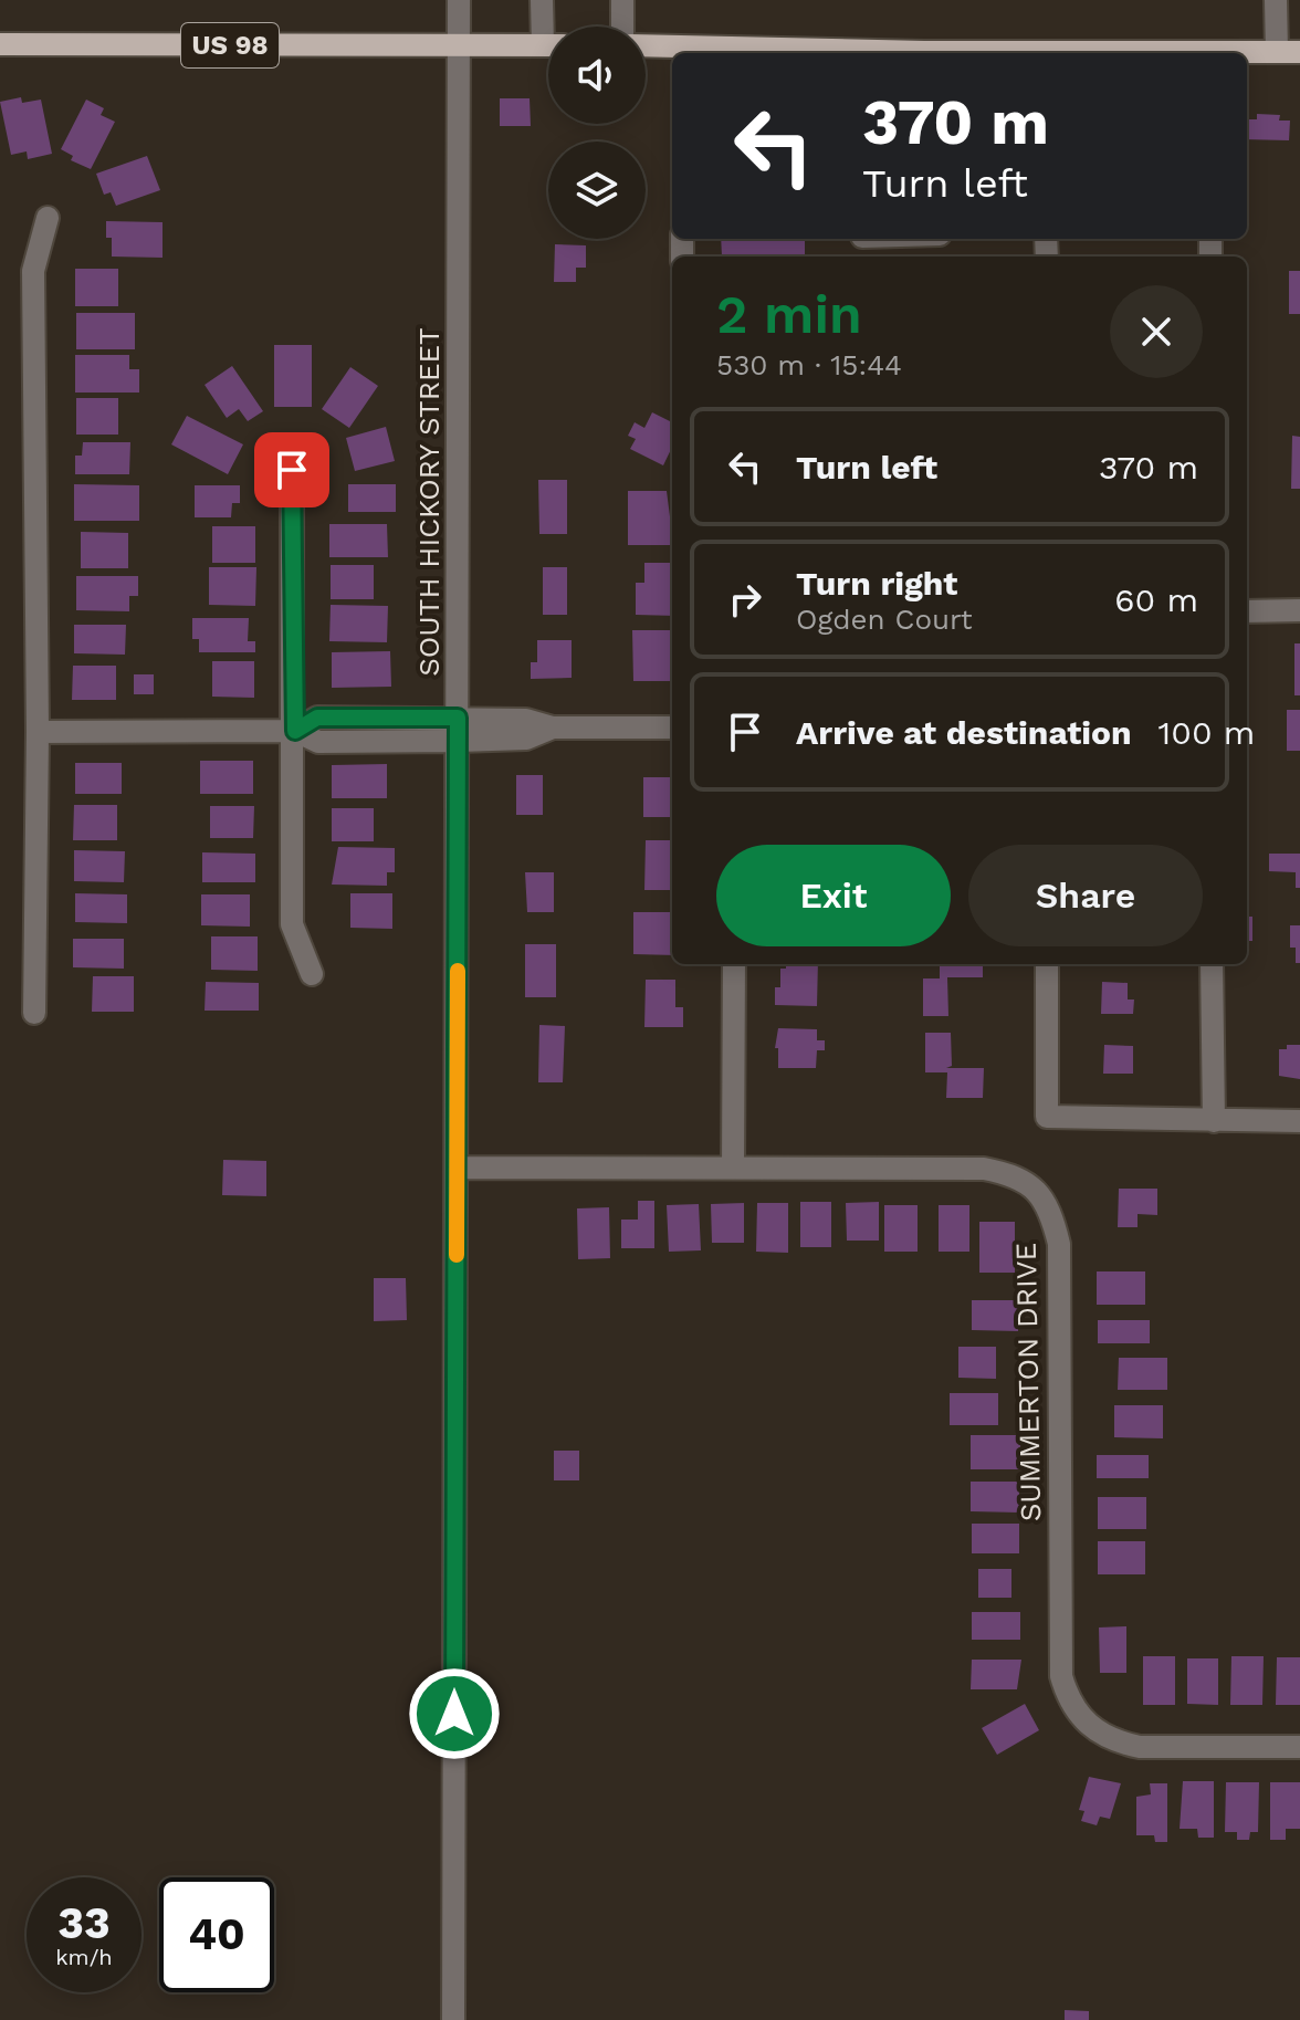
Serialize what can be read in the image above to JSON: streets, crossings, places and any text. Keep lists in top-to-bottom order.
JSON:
{
  "streets": {
    "main road": ["US 98"],
    "street": ["SOUTH HICKORY STREET", "SUMMERTON DRIVE"]
  },
  "crossings": [
    ["US 98", "SOUTH HICKORY STREET"],
    ["SOUTH HICKORY STREET", "SUMMERTON DRIVE"]
  ],
  "page": {
    "turn": ["370 m", "Turn left"],
    "heading": ["2 min", "530 m · 15:44"],
    "list": [
      {
        "name": "Turn left",
        "value": "370 m"
      },
      {
        "name": "Turn right",
        "note": "Ogden Court",
        "value": "60 m"
      },
      {
        "name": "Arrive at destination",
        "value": "100 m"
      }
    ],
    "buttons": ["Exit", "Share"],
    "speed": "33 km/h",
    "limit": "40"
  }
}
